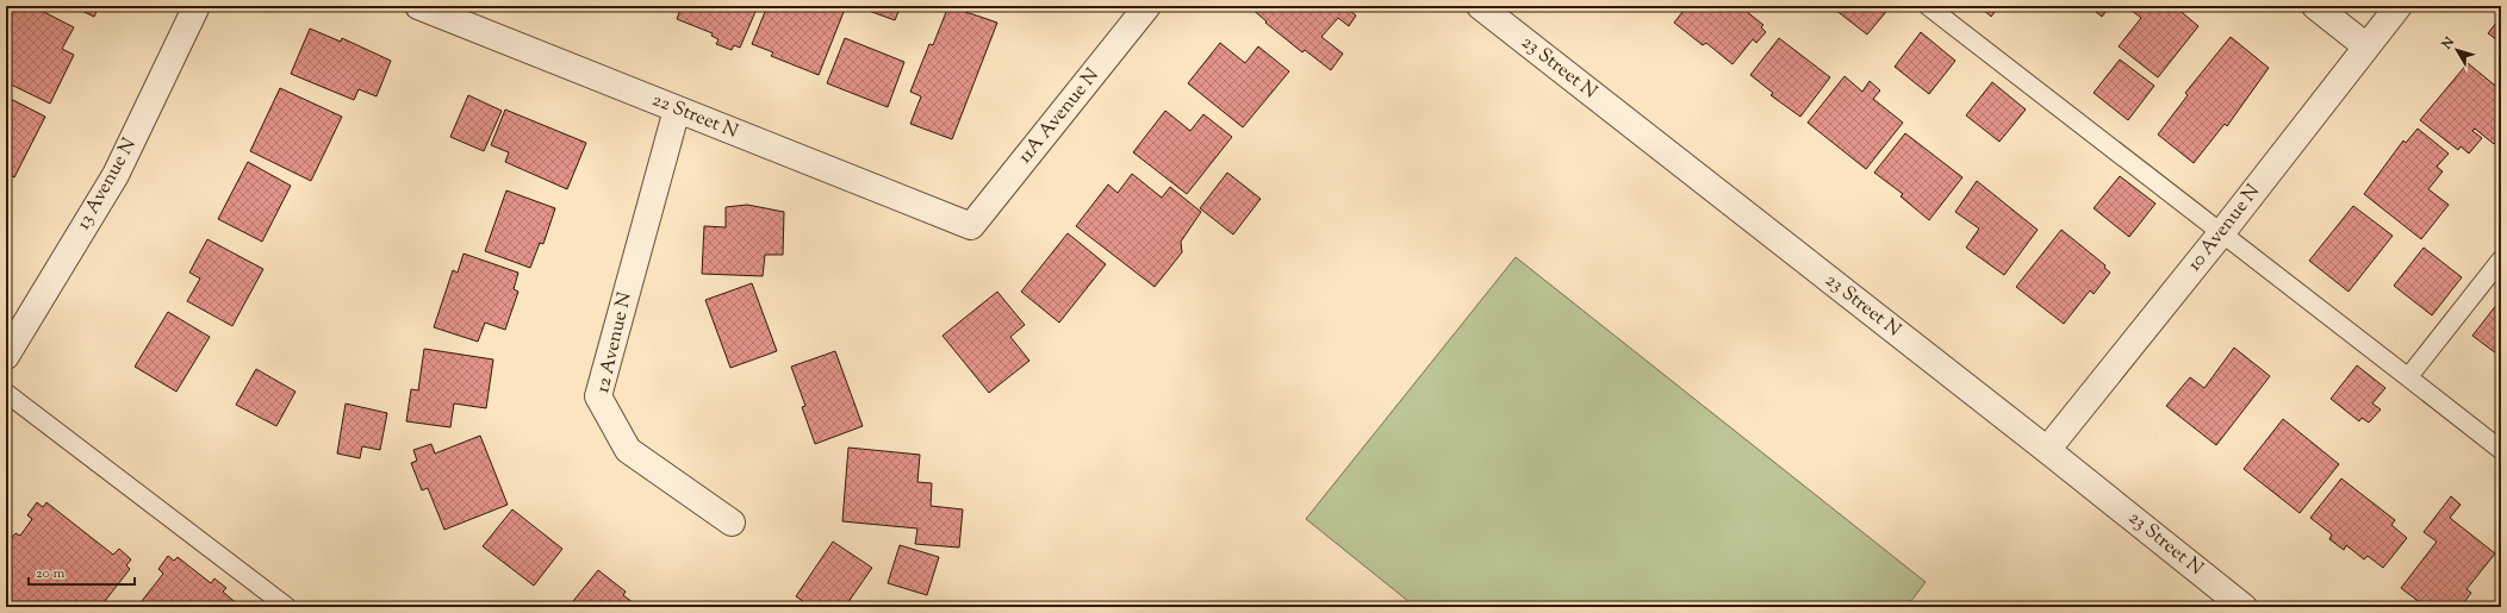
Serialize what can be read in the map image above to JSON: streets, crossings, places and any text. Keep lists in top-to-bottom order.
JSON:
{
  "streets": {
    "street": [
      "23 Street N",
      "22 Street N",
      "11A Avenue N",
      "13 Avenue N",
      "10 Avenue N",
      "12 Avenue N"
    ]
  },
  "crossings": [
    ["23 Street N", "10 Avenue N"],
    ["22 Street N", "11A Avenue N"],
    ["22 Street N", "12 Avenue N"]
  ],
  "scale_bar": "20 m",
  "north": "top left"
}
